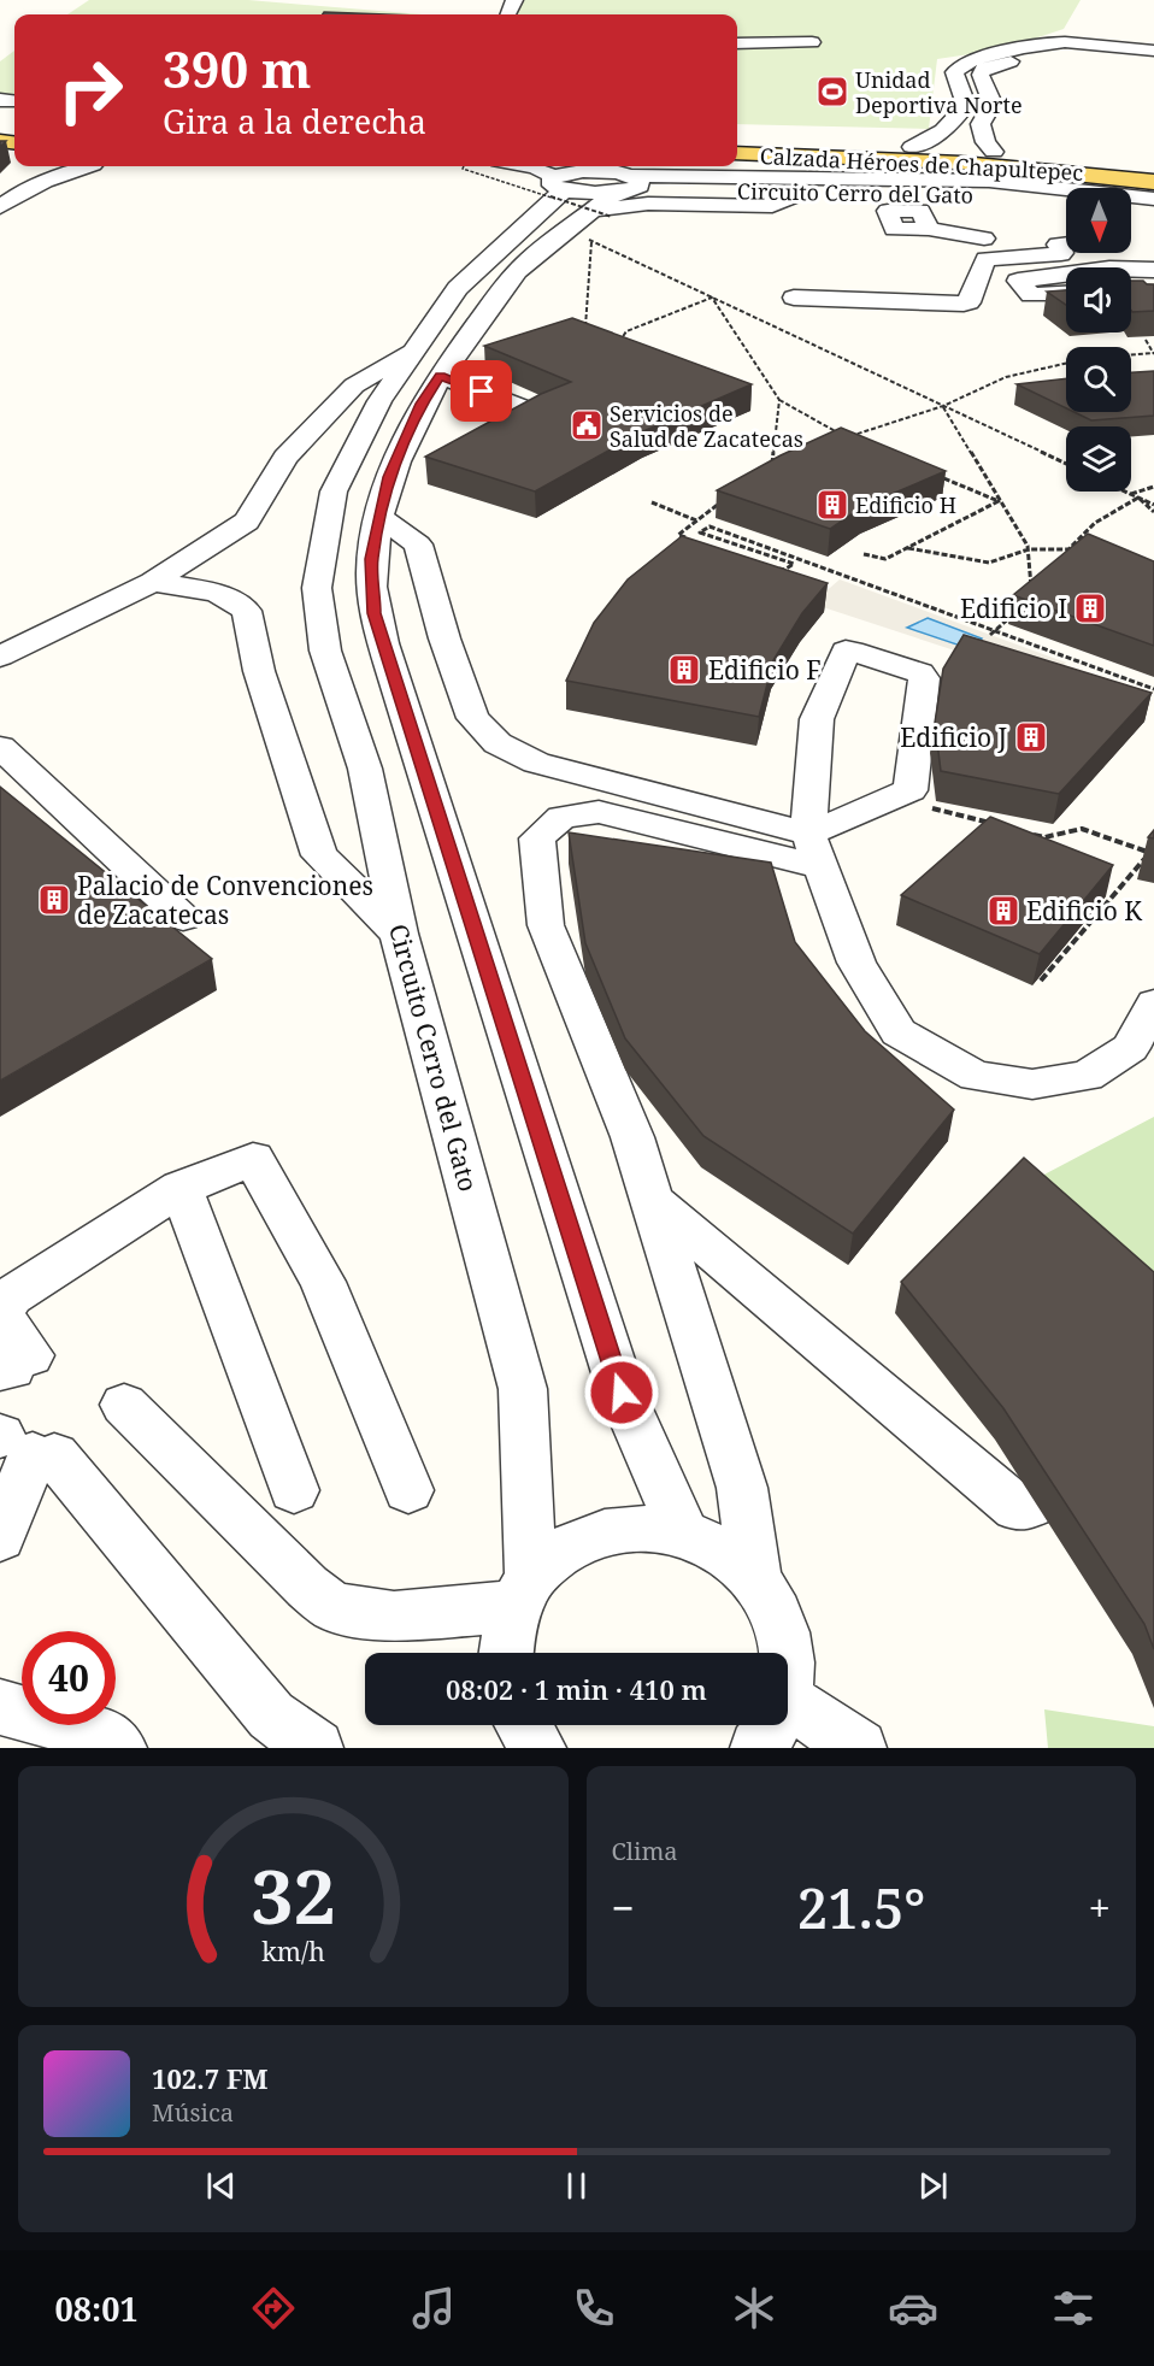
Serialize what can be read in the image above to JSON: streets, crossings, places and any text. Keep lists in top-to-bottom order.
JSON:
{
  "streets": {
    "main road": ["Calzada Héroes de Chapultepec"],
    "street": ["Circuito Cerro del Gato"]
  },
  "places": {
    "sports": ["Unidad Deportiva Norte"],
    "public building": ["Servicios de Salud de Zacatecas"],
    "building": [
      "Edificio H",
      "Edificio I",
      "Edificio F",
      "Edificio J",
      "Palacio de Convenciones de Zacatecas",
      "Edificio K"
    ]
  },
  "north": "bottom",
  "page": {
    "turn": ["390 m", "Gira a la derecha"],
    "limit": "40",
    "trip": "08:02 · 1 min · 410 m",
    "tile": "Clima",
    "heat": ["−", "21.5°", "+"],
    "song": ["102.7 FM", "Música"],
    "tabs": "08:01",
    "gauge": ["32", "km/h"]
  }
}
